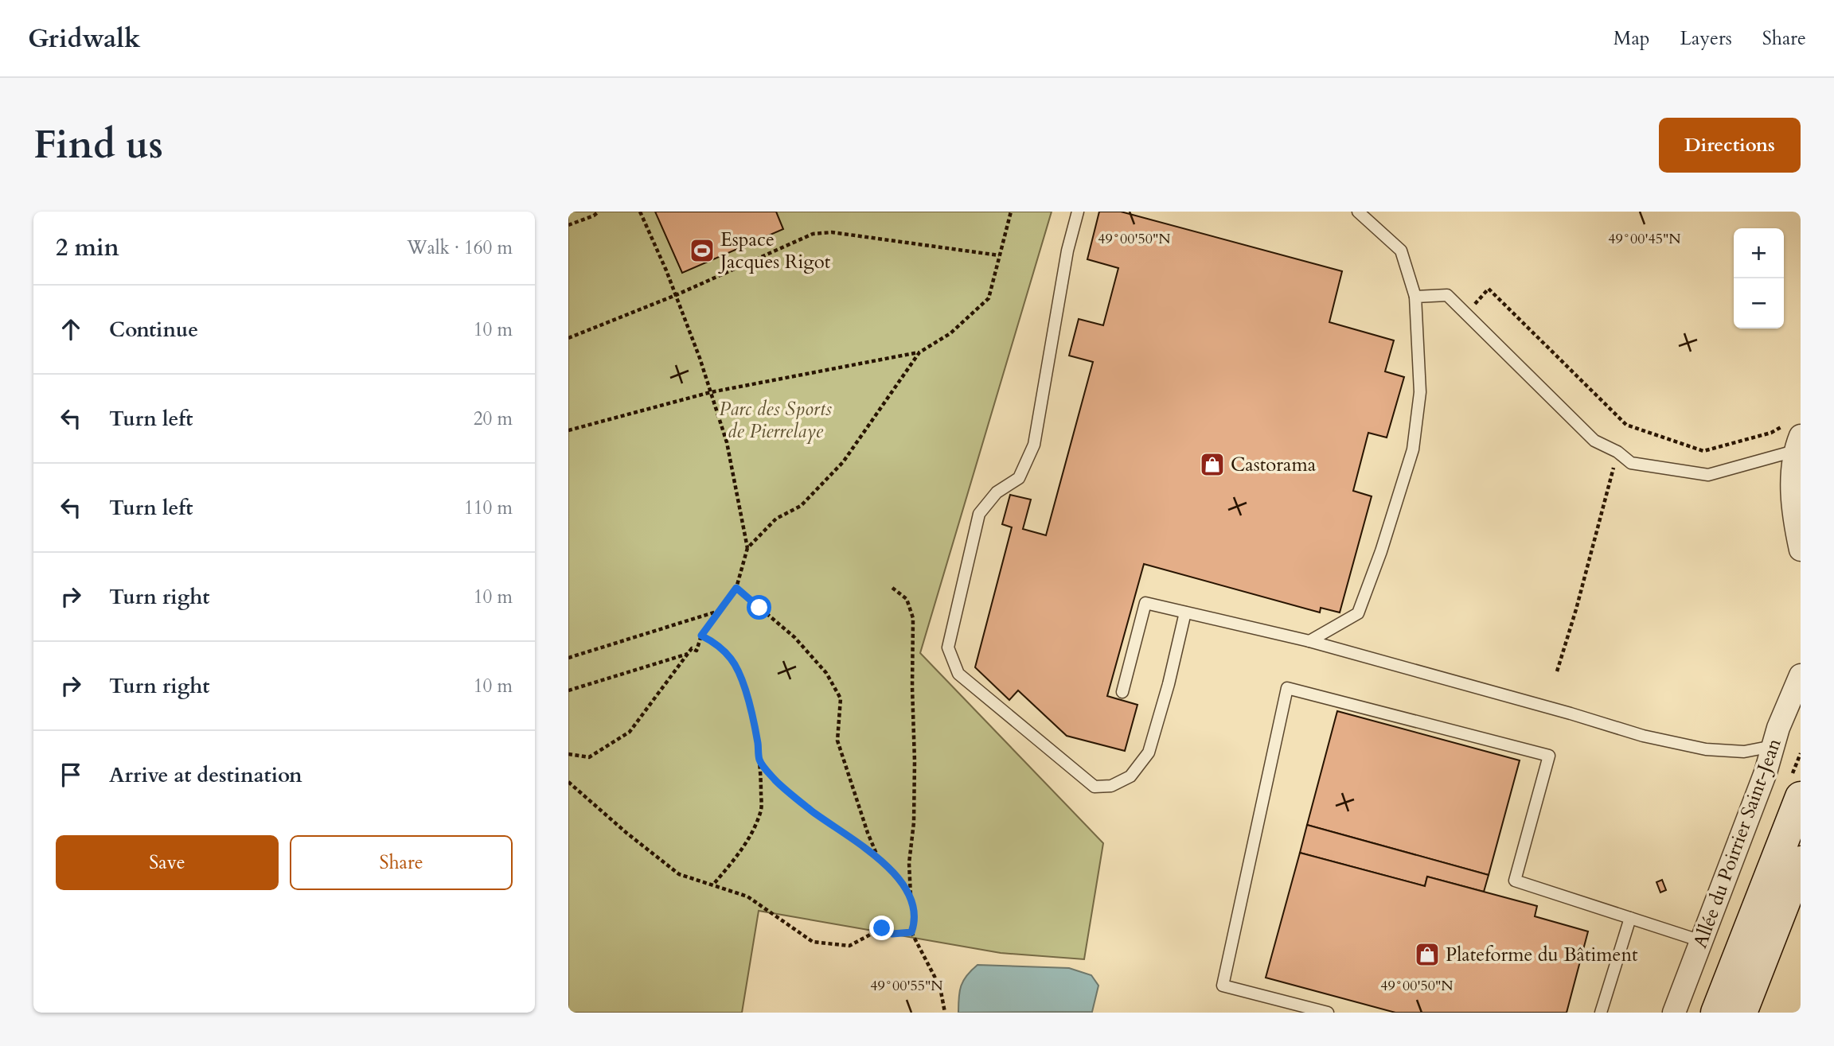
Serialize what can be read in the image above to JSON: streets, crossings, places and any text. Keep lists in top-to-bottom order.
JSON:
{
  "streets": {
    "street": ["Allée du Poirrier Saint-Jean"]
  },
  "parks": ["Parc des Sports de Pierrelaye"],
  "places": {
    "sports": ["Espace Jacques Rigot"],
    "shop": ["Castorama", "Plateforme du Bâtiment"]
  },
  "page": {
    "header": "Gridwalk",
    "nav": ["Map", "Layers", "Share"],
    "buttons": [
      "Directions",
      ["Save", "Share"]
    ],
    "title": "Find us",
    "heading": ["2 min", "Walk · 160 m"],
    "map_buttons": ["+", "−"],
    "list": [
      ["Continue", "10 m"],
      ["Turn left", "20 m"],
      ["Turn left", "110 m"],
      ["Turn right", "10 m"],
      ["Turn right", "10 m"],
      "Arrive at destination"
    ]
  },
  "coordinates": ["49°00'50\"N", "49°00'45\"N", "49°00'55\"N"]
}
